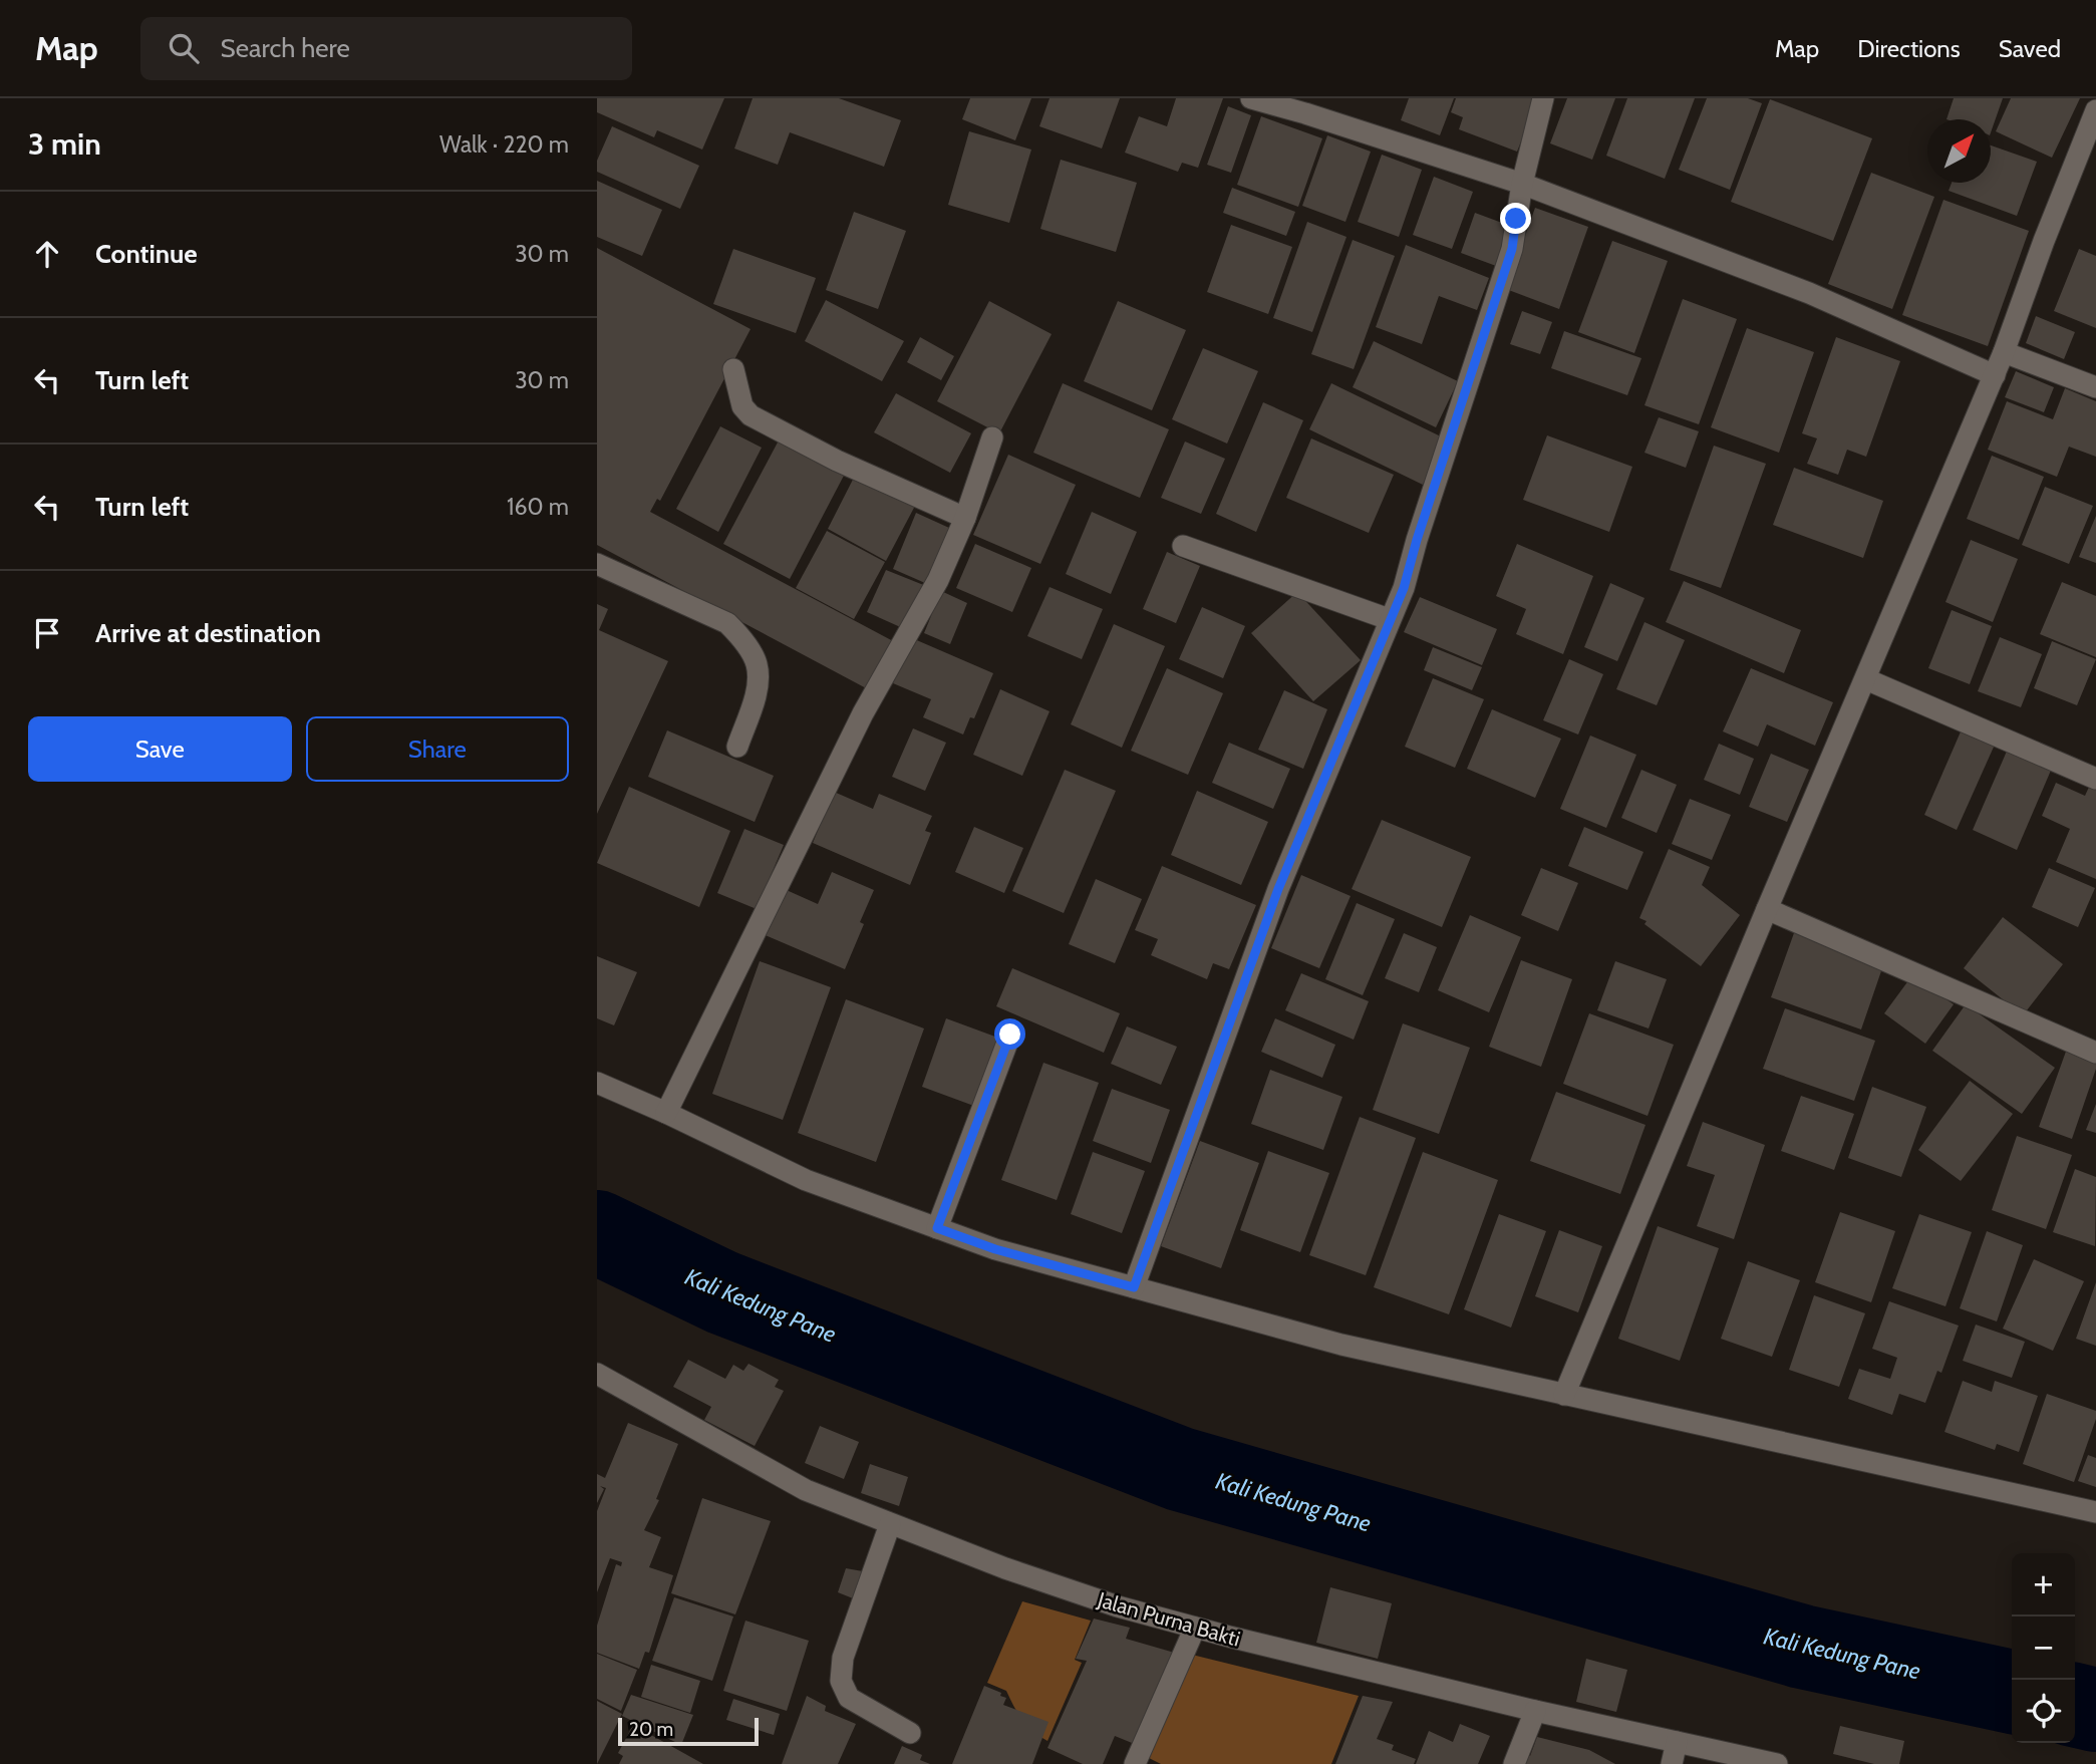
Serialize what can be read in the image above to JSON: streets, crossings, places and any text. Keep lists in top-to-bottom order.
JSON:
{
  "streets": {
    "street": ["Jalan Purna Bakti"]
  },
  "water": ["Kali Kedung Pane"],
  "scale_bar": "20 m",
  "north": "top right",
  "page": {
    "header": "Map",
    "search": "Search here",
    "nav": ["Map", "Directions", "Saved"],
    "heading": ["3 min", "Walk · 220 m"],
    "list": [
      ["Continue", "30 m"],
      ["Turn left", "30 m"],
      ["Turn left", "160 m"],
      "Arrive at destination"
    ],
    "buttons": ["Save", "Share"],
    "map_buttons": ["+", "−"],
    "scale": "20 m"
  }
}
